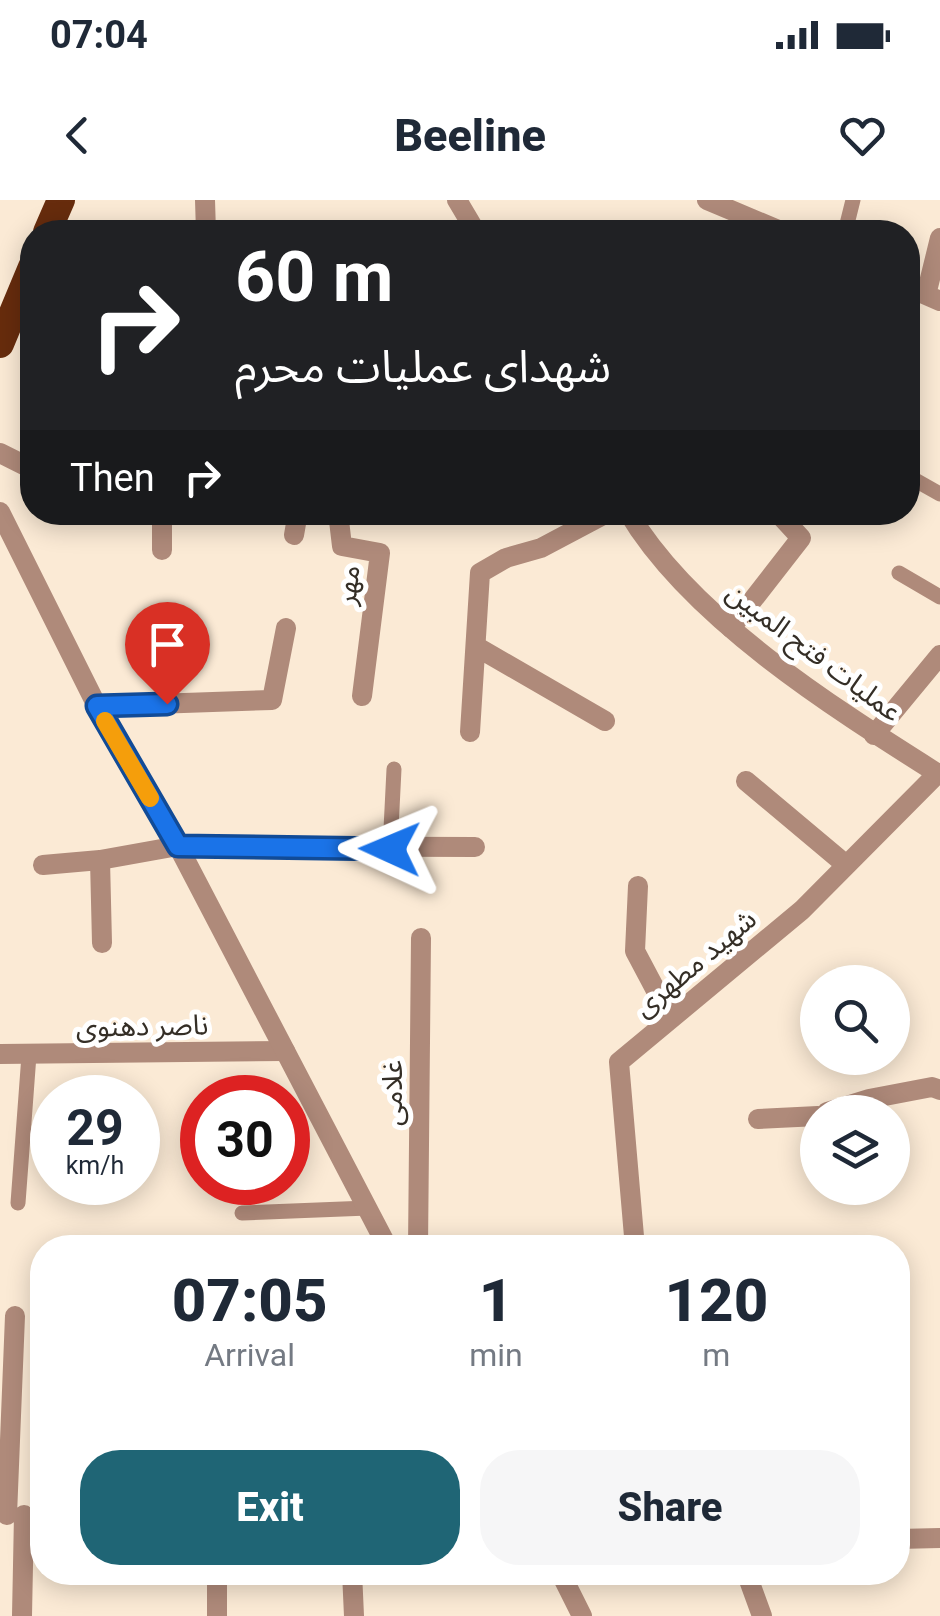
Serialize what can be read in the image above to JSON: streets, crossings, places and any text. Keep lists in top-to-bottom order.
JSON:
{
  "streets": {
    "street": [
      "مهر",
      "عملیات فتح المبین",
      "شهید مطهری",
      "ناصر دهنوی",
      "غلامی"
    ]
  },
  "crossings": [
    ["عملیات فتح المبین", "شهید مطهری"]
  ],
  "page": {
    "status": "07:04",
    "header": "Beeline",
    "turn": ["60 m", "شهدای عملیات محرم"],
    "then": "Then",
    "speed": "29 km/h",
    "limit": "30",
    "eta": [
      "07:05",
      "Arrival",
      "1",
      "min",
      "120",
      "m"
    ],
    "buttons": ["Exit", "Share"]
  }
}
